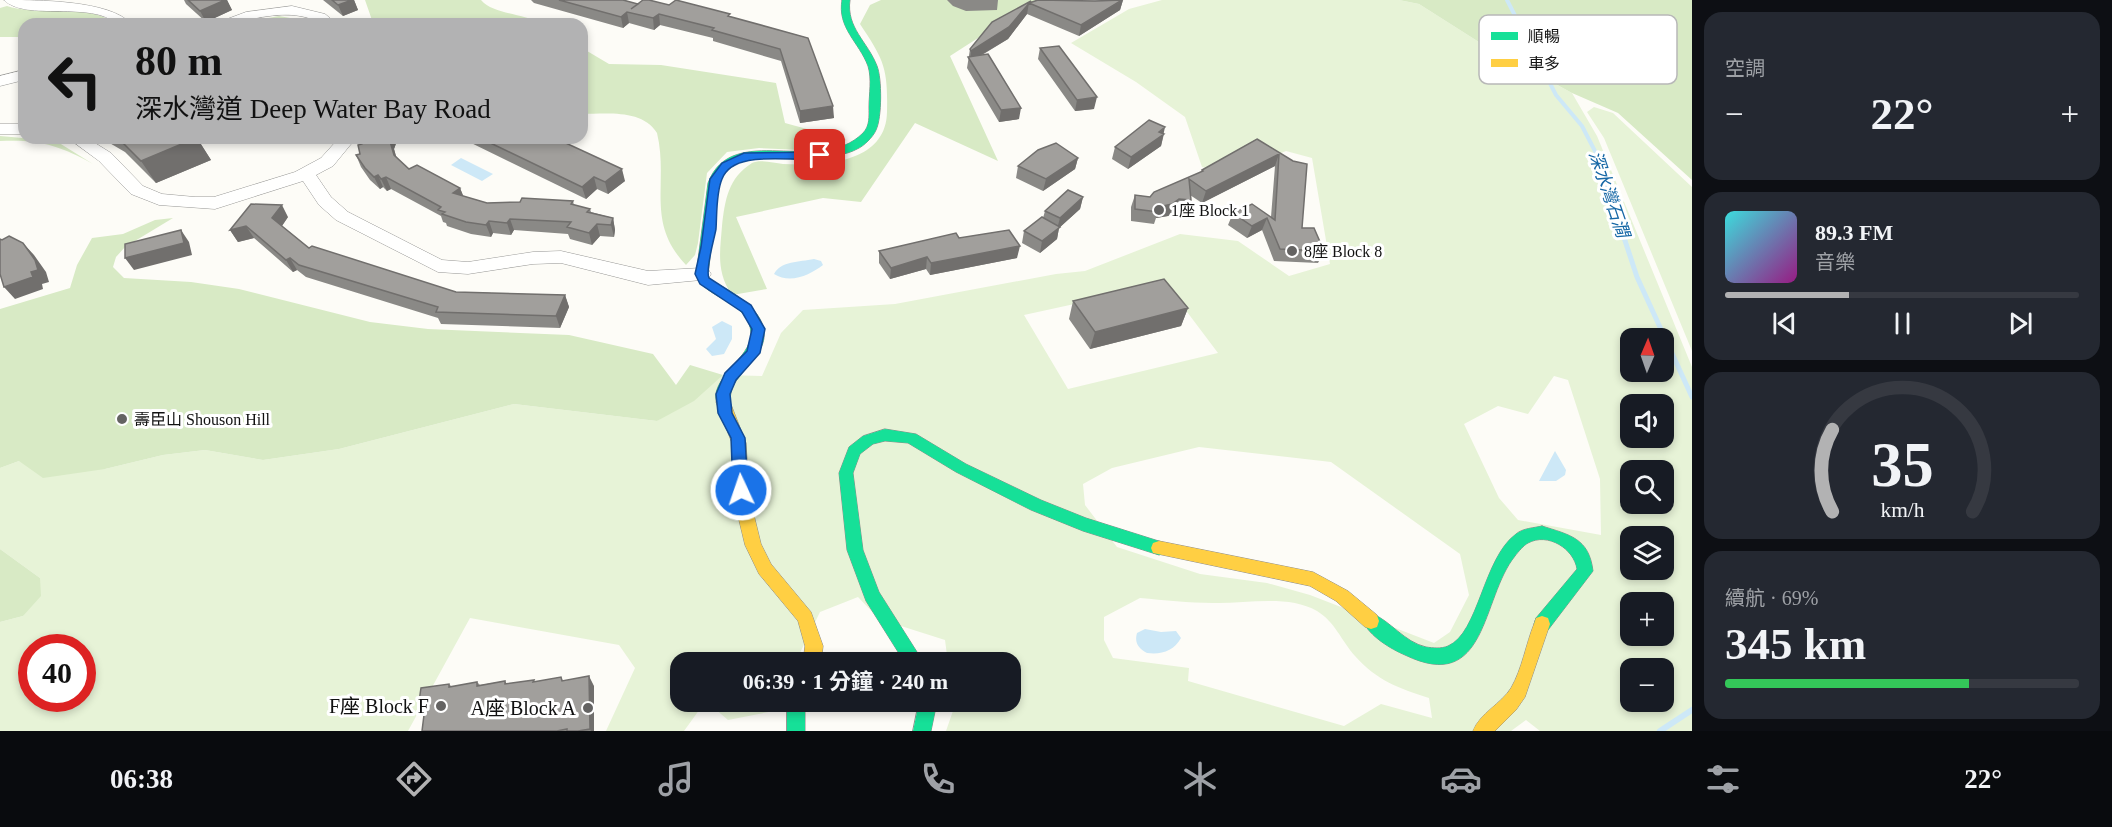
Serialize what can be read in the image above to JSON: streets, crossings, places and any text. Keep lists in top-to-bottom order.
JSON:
{
  "water": ["深水灣石澗"],
  "places": [
    "1座 Block 1",
    "8座 Block 8",
    "壽臣山 Shouson Hill",
    "F座 Block F",
    "A座 Block A"
  ],
  "legend": ["順暢", "車多"],
  "north": "top",
  "page": {
    "tile": [
      "空調",
      ["續航 · 69%", "345 km"]
    ],
    "turn": ["80 m", "深水灣道 Deep Water Bay Road"],
    "heat": ["−", "22°", "+"],
    "song": ["89.3 FM", "音樂"],
    "map_buttons": ["+", "−"],
    "limit": "40",
    "trip": "06:39 · 1 分鐘 · 240 m",
    "tabs": ["06:38", "22°"],
    "gauge": ["35", "km/h"]
  }
}
